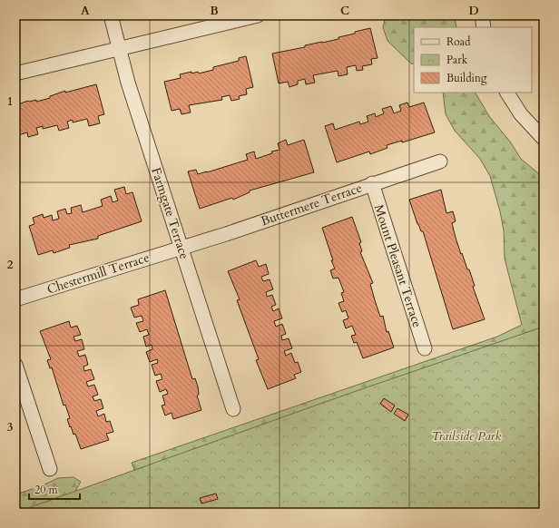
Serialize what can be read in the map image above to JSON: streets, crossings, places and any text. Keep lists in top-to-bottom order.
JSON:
{
  "streets": {
    "street": [
      "Buttermere Terrace",
      "Farmgate Terrace",
      "Mount Pleasant Terrace",
      "Chestermill Terrace"
    ]
  },
  "crossings": [
    ["Buttermere Terrace", "Farmgate Terrace"],
    ["Buttermere Terrace", "Mount Pleasant Terrace"],
    ["Buttermere Terrace", "Chestermill Terrace"],
    ["Farmgate Terrace", "Chestermill Terrace"]
  ],
  "parks": ["Trailside Park"],
  "legend": ["Road", "Park", "Building"],
  "scale_bar": "20 m",
  "grid": {
    "columns": [
      "A",
      "B",
      "C",
      "D"
    ],
    "rows": ["1", "2", "3"]
  }
}
